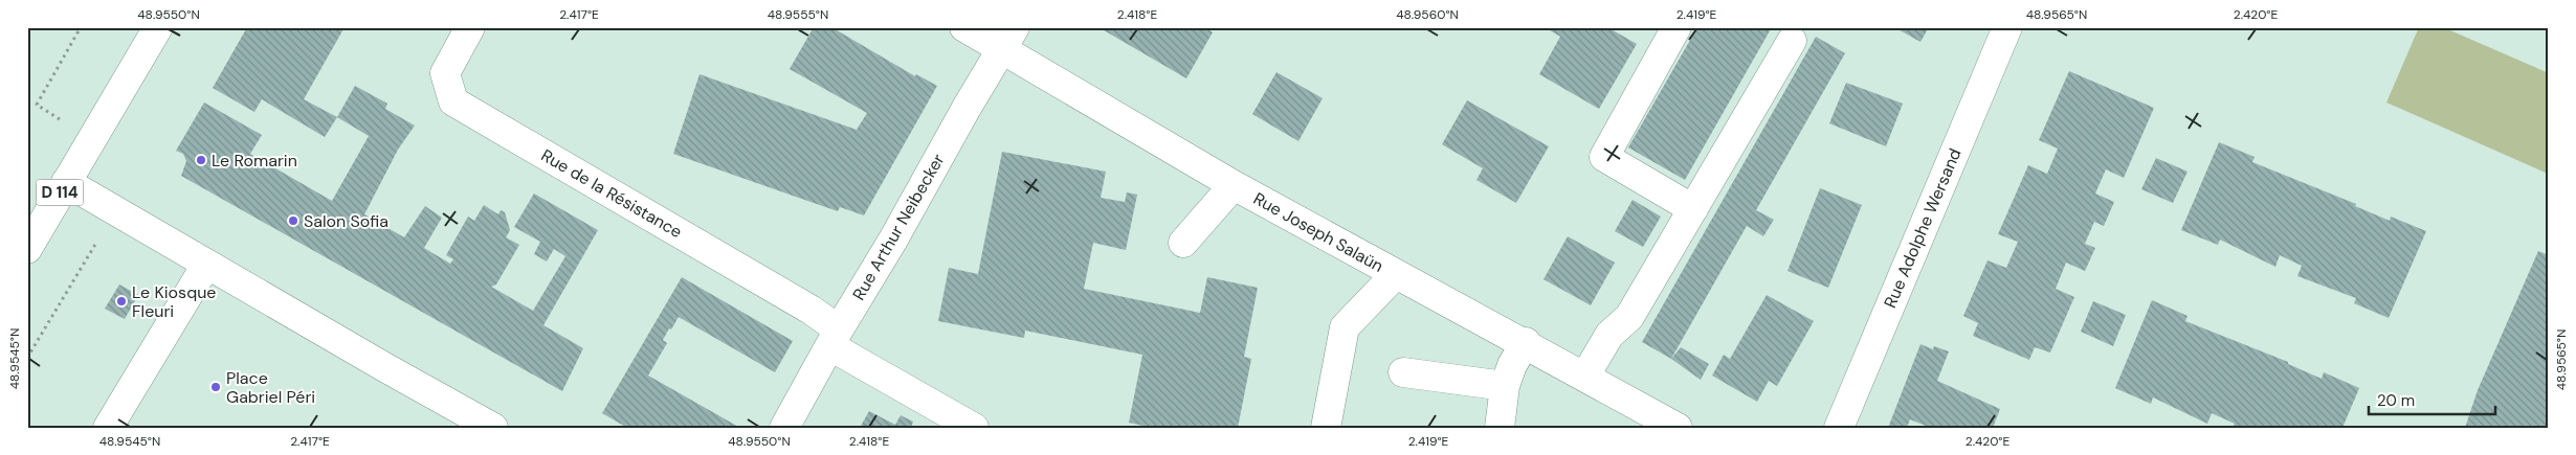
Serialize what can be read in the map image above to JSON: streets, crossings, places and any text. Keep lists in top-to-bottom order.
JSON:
{
  "streets": {
    "street": [
      "D 114",
      "Rue de la Résistance",
      "Rue Arthur Neibecker",
      "Rue Adolphe Wersand",
      "Rue Joseph Salaün"
    ]
  },
  "crossings": [
    ["Rue de la Résistance", "Rue Arthur Neibecker"],
    ["Rue Arthur Neibecker", "Rue Joseph Salaün"]
  ],
  "places": [
    "Le Romarin",
    "Salon Sofia",
    "Le Kiosque Fleuri",
    "Place Gabriel Péri"
  ],
  "scale_bar": "20 m",
  "coordinates": [
    "48.9550°N",
    "2.417°E",
    "48.9555°N",
    "2.418°E",
    "48.9560°N",
    "2.419°E",
    "48.9565°N",
    "2.420°E",
    "48.9545°N"
  ]
}
